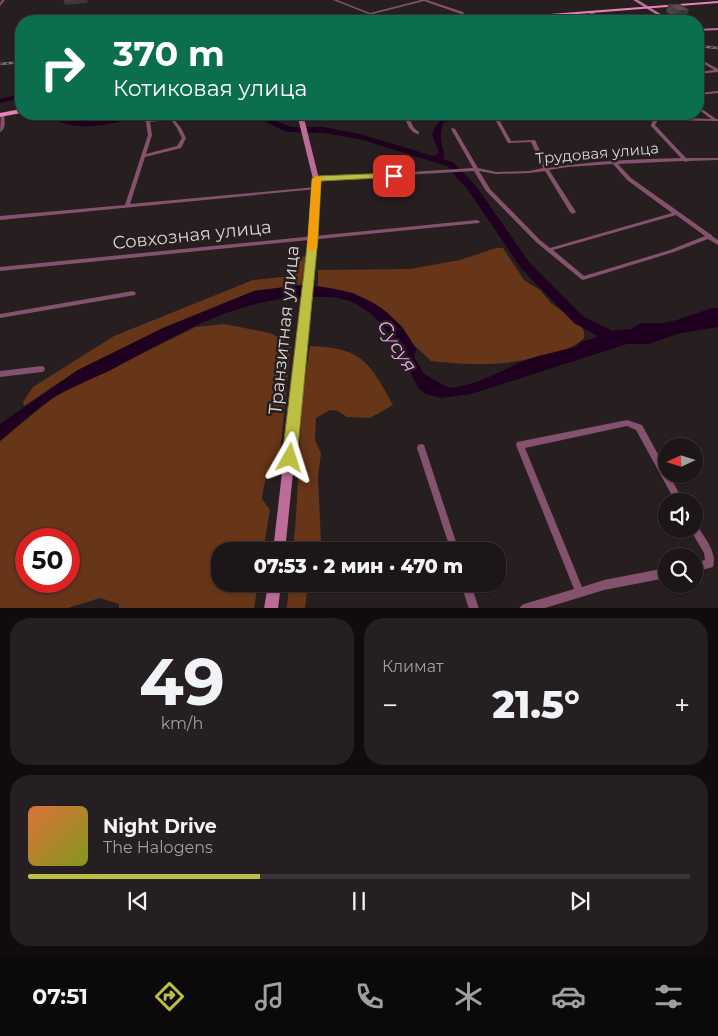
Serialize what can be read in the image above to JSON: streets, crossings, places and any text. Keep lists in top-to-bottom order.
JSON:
{
  "streets": {
    "main road": ["Транзитная улица"],
    "street": ["Трудовая улица", "Совхозная улица"]
  },
  "crossings": [
    ["Трудовая улица", "Транзитная улица"],
    ["Совхозная улица", "Транзитная улица"]
  ],
  "water": ["Сусуя"],
  "north": "left",
  "page": {
    "turn": ["370 m", "Котиковая улица"],
    "limit": "50",
    "trip": "07:53 · 2 мин · 470 m",
    "tile": [
      ["49", "km/h"],
      "Климат"
    ],
    "heat": ["−", "21.5°", "+"],
    "song": ["Night Drive", "The Halogens"],
    "tabs": "07:51"
  }
}
